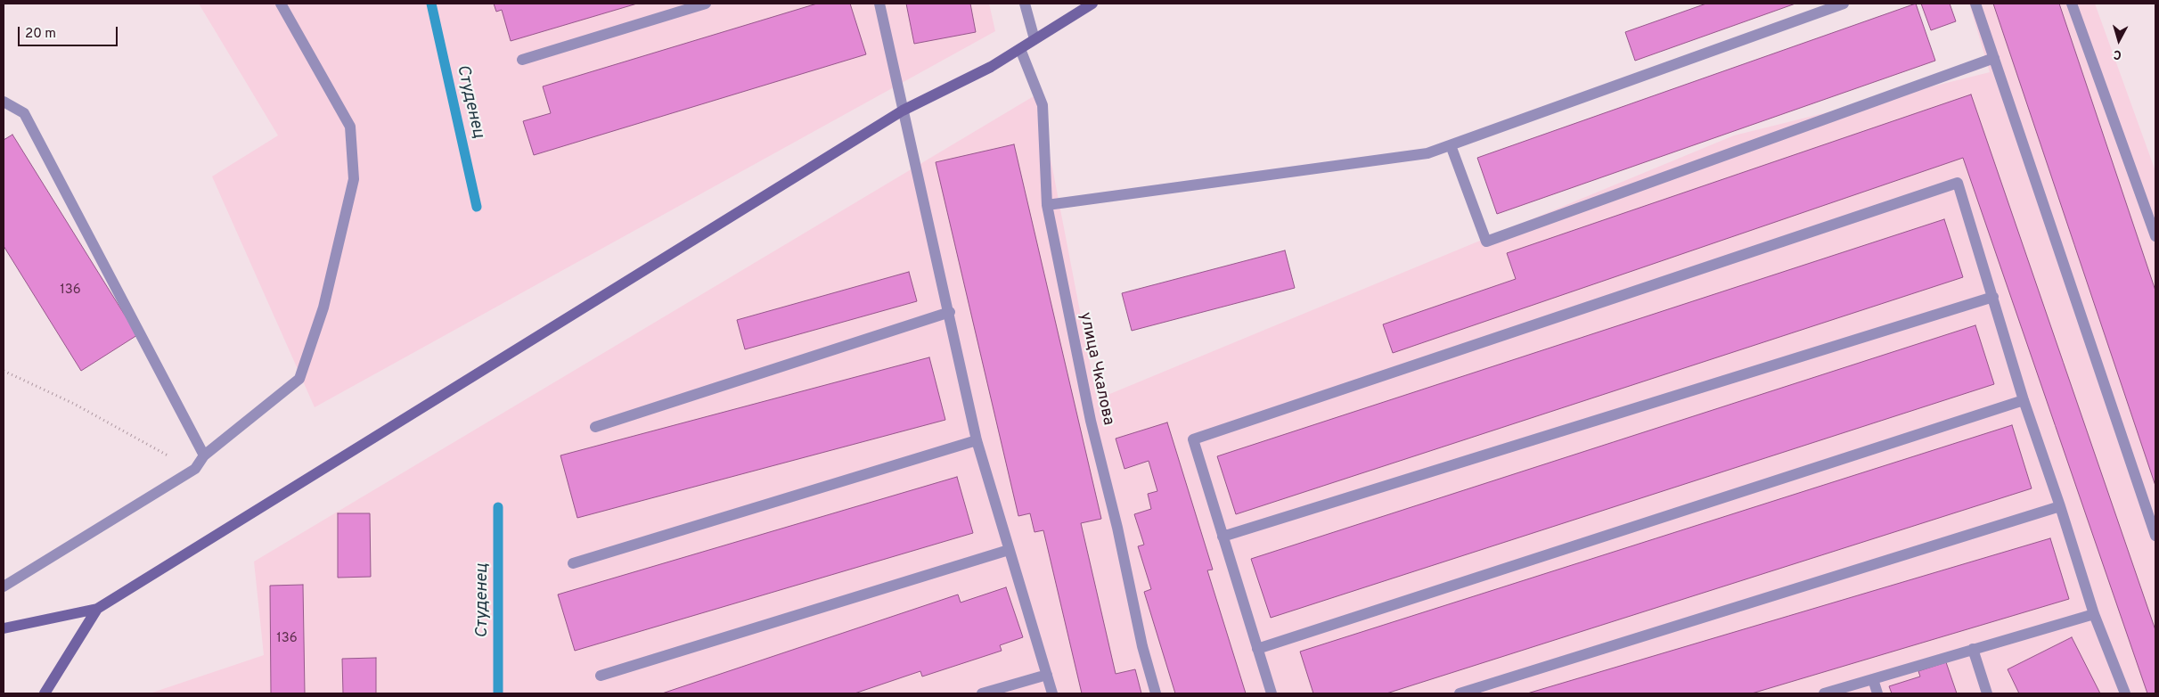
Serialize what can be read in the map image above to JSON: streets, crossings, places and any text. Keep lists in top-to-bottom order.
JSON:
{
  "streets": {
    "street": ["улица Чкалова"]
  },
  "water": ["Студенец"],
  "house_numbers": ["136", "136"],
  "scale_bar": "20 m",
  "north": "bottom"
}
